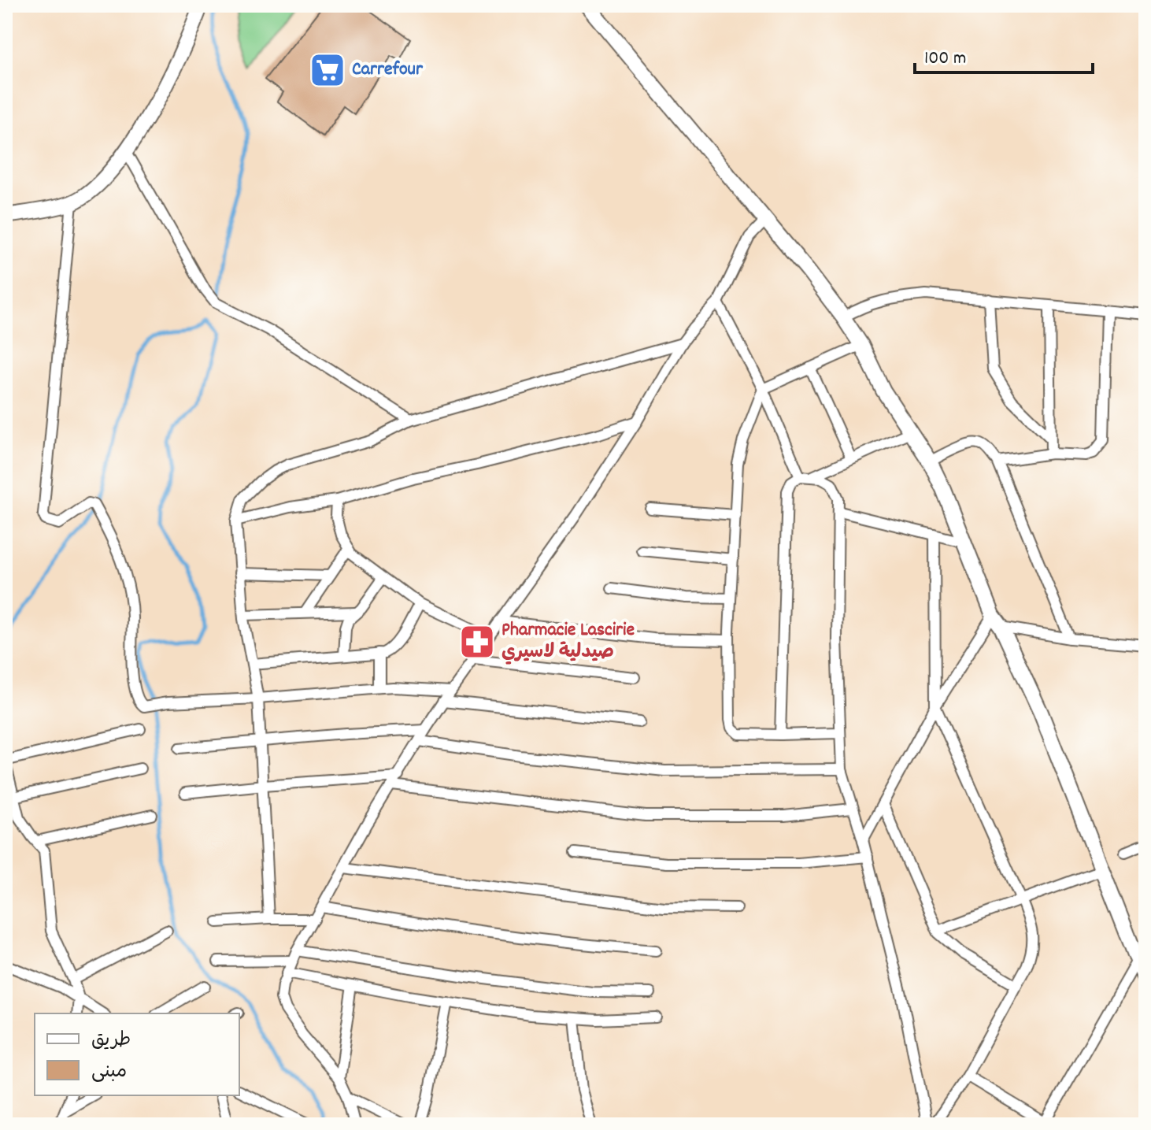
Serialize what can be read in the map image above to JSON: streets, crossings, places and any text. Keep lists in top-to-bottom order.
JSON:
{
  "places": {
    "supermarket": ["Carrefour"],
    "pharmacy": ["Pharmacie Lascirie صيدلية لاسيري"]
  },
  "legend": ["طريق", "مبنى"],
  "scale_bar": "100 m"
}
